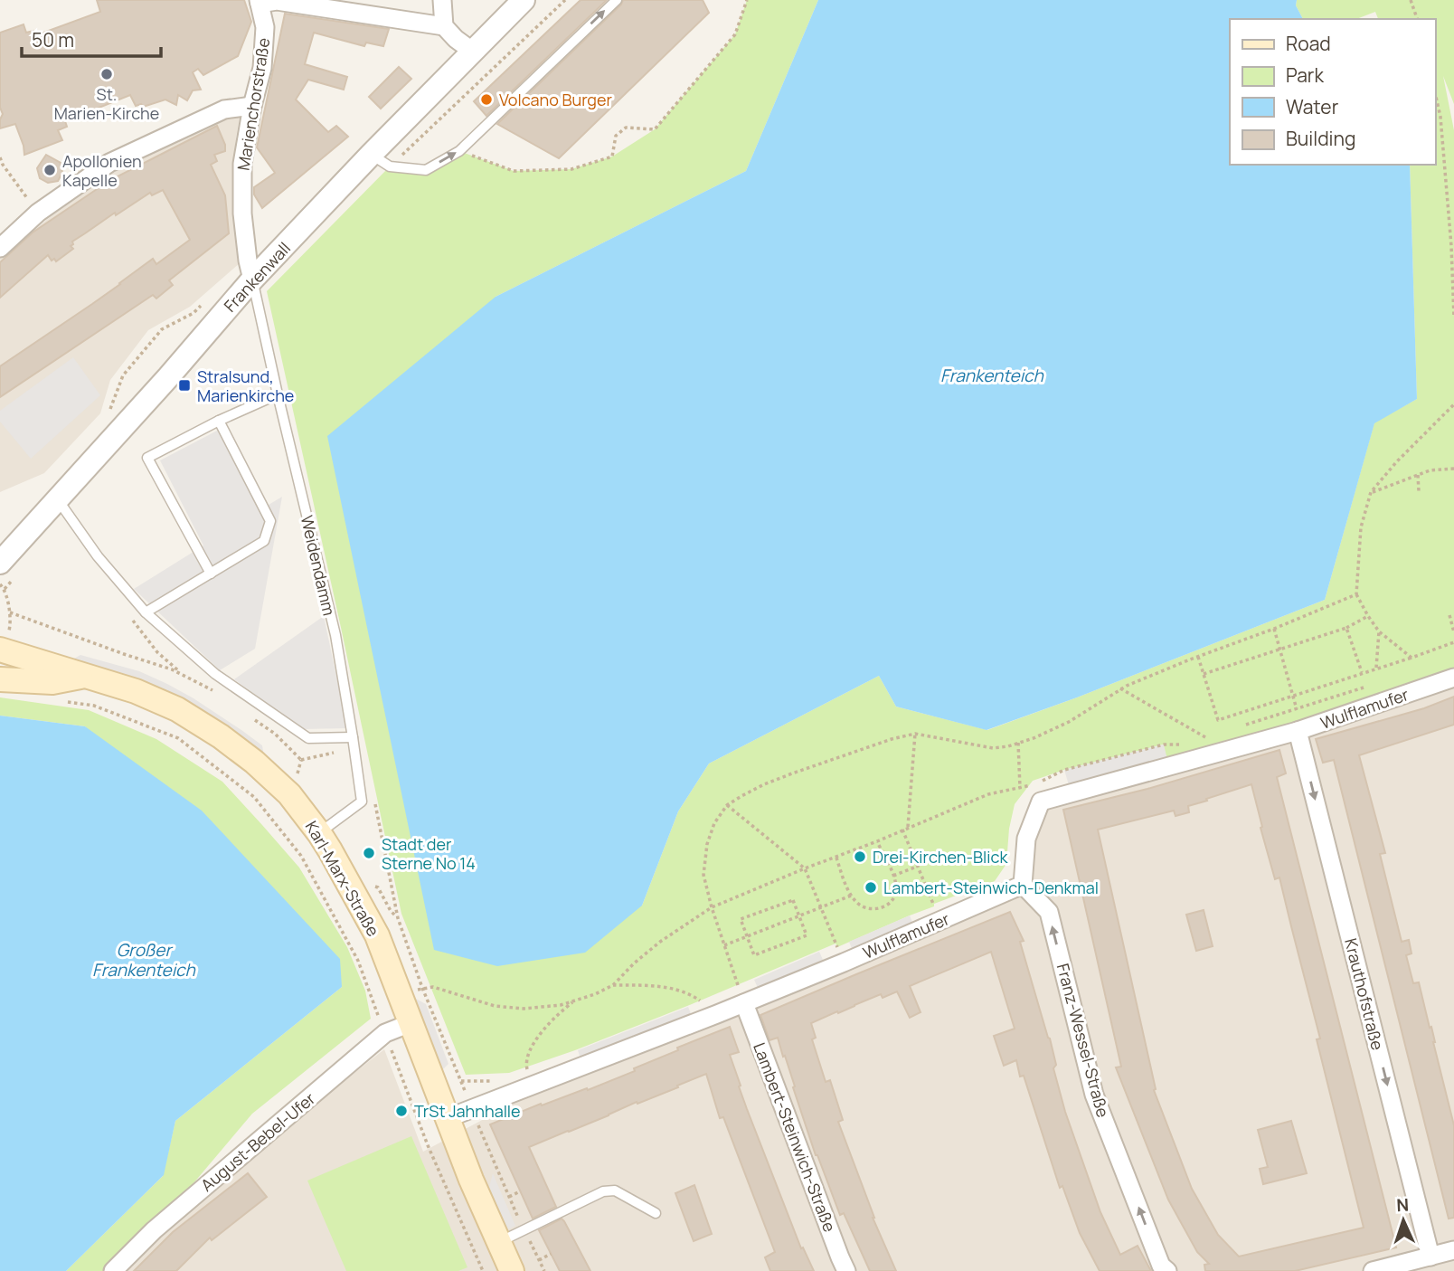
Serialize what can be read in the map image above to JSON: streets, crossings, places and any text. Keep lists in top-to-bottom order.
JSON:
{
  "streets": {
    "main road": ["Karl-Marx-Straße"],
    "street": [
      "Marienchorstraße",
      "Frankenwall",
      "Wulflamufer",
      "Krauthofstraße",
      "Franz-Wessel-Straße",
      "Lambert-Steinwich-Straße",
      "August-Bebel-Ufer"
    ],
    "lane": ["Weidendamm"]
  },
  "crossings": [
    ["Marienchorstraße", "Frankenwall"],
    ["Marienchorstraße", "Weidendamm"],
    ["Frankenwall", "Weidendamm"],
    ["Weidendamm", "Karl-Marx-Straße"],
    ["Wulflamufer", "Karl-Marx-Straße"],
    ["Wulflamufer", "Krauthofstraße"],
    ["Wulflamufer", "Franz-Wessel-Straße"],
    ["Wulflamufer", "Lambert-Steinwich-Straße"],
    ["Karl-Marx-Straße", "August-Bebel-Ufer"]
  ],
  "one_way": ["Krauthofstraße", "Franz-Wessel-Straße"],
  "water": ["Frankenteich", "Großer Frankenteich"],
  "places": {
    "other": [
      "St. Marien-Kirche",
      "Volcano Burger",
      "Apollonien Kapelle",
      "Stadt der Sterne No 14",
      "Drei-Kirchen-Blick",
      "Lambert-Steinwich-Denkmal",
      "TrSt Jahnhalle"
    ],
    "transit": ["Stralsund, Marienkirche"]
  },
  "legend": [
    "Road",
    "Park",
    "Water",
    "Building"
  ],
  "scale_bar": "50 m",
  "north": "top"
}
